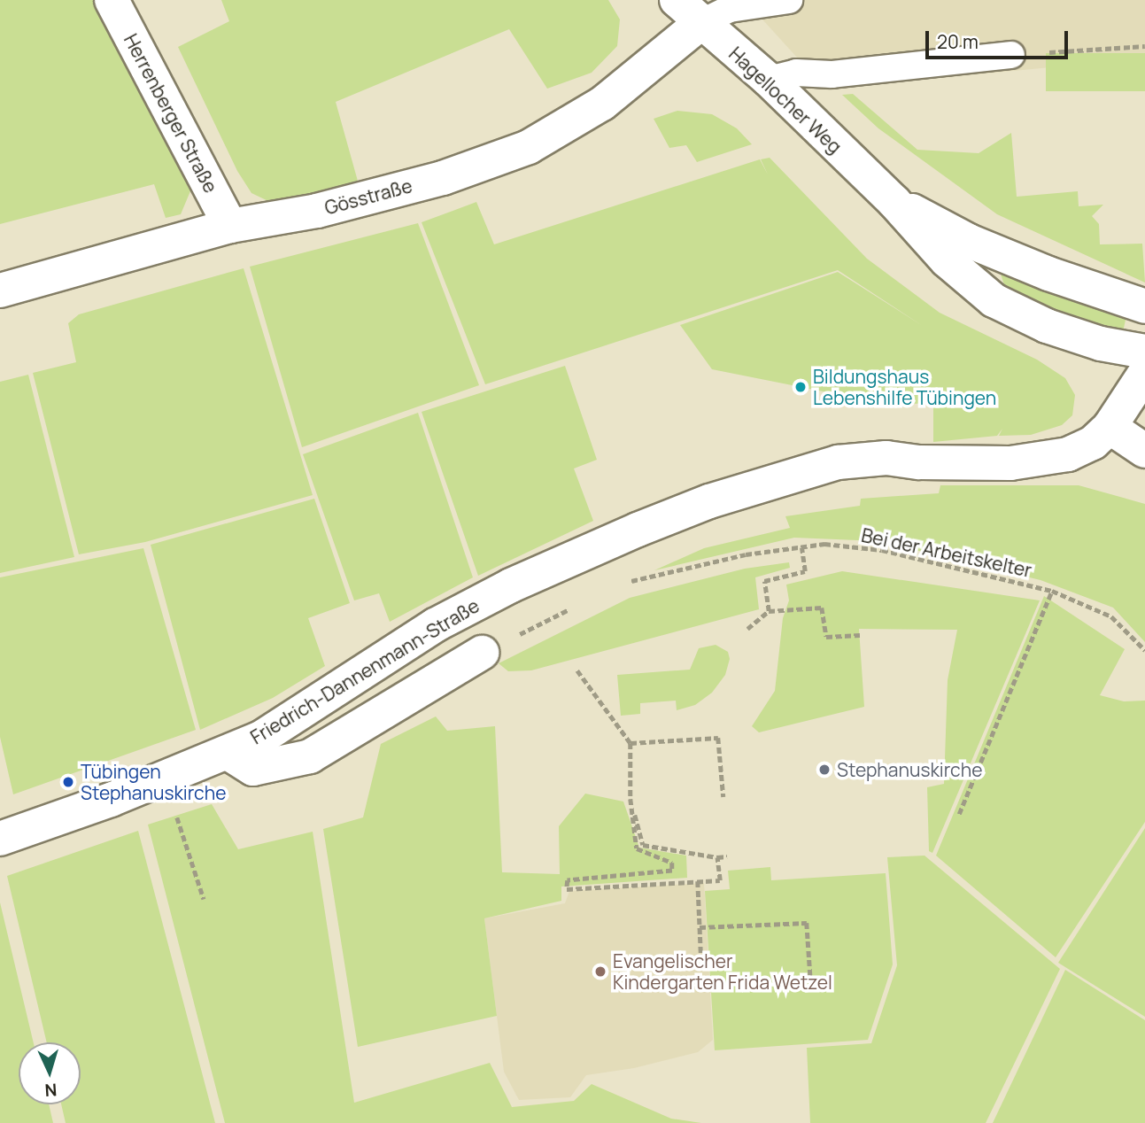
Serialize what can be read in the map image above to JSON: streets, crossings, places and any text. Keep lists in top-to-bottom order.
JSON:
{
  "streets": {
    "street": [
      "Hagellocher Weg",
      "Herrenberger Straße",
      "Gösstraße",
      "Friedrich-Dannenmann-Straße"
    ],
    "path": ["Bei der Arbeitskelter"]
  },
  "crossings": [
    ["Hagellocher Weg", "Gösstraße"],
    ["Herrenberger Straße", "Gösstraße"]
  ],
  "places": [
    "Bildungshaus Lebenshilfe Tübingen",
    "Stephanuskirche",
    "Tübingen Stephanuskirche",
    "Evangelischer Kindergarten Frida Wetzel"
  ],
  "scale_bar": "20 m",
  "north": "bottom"
}
